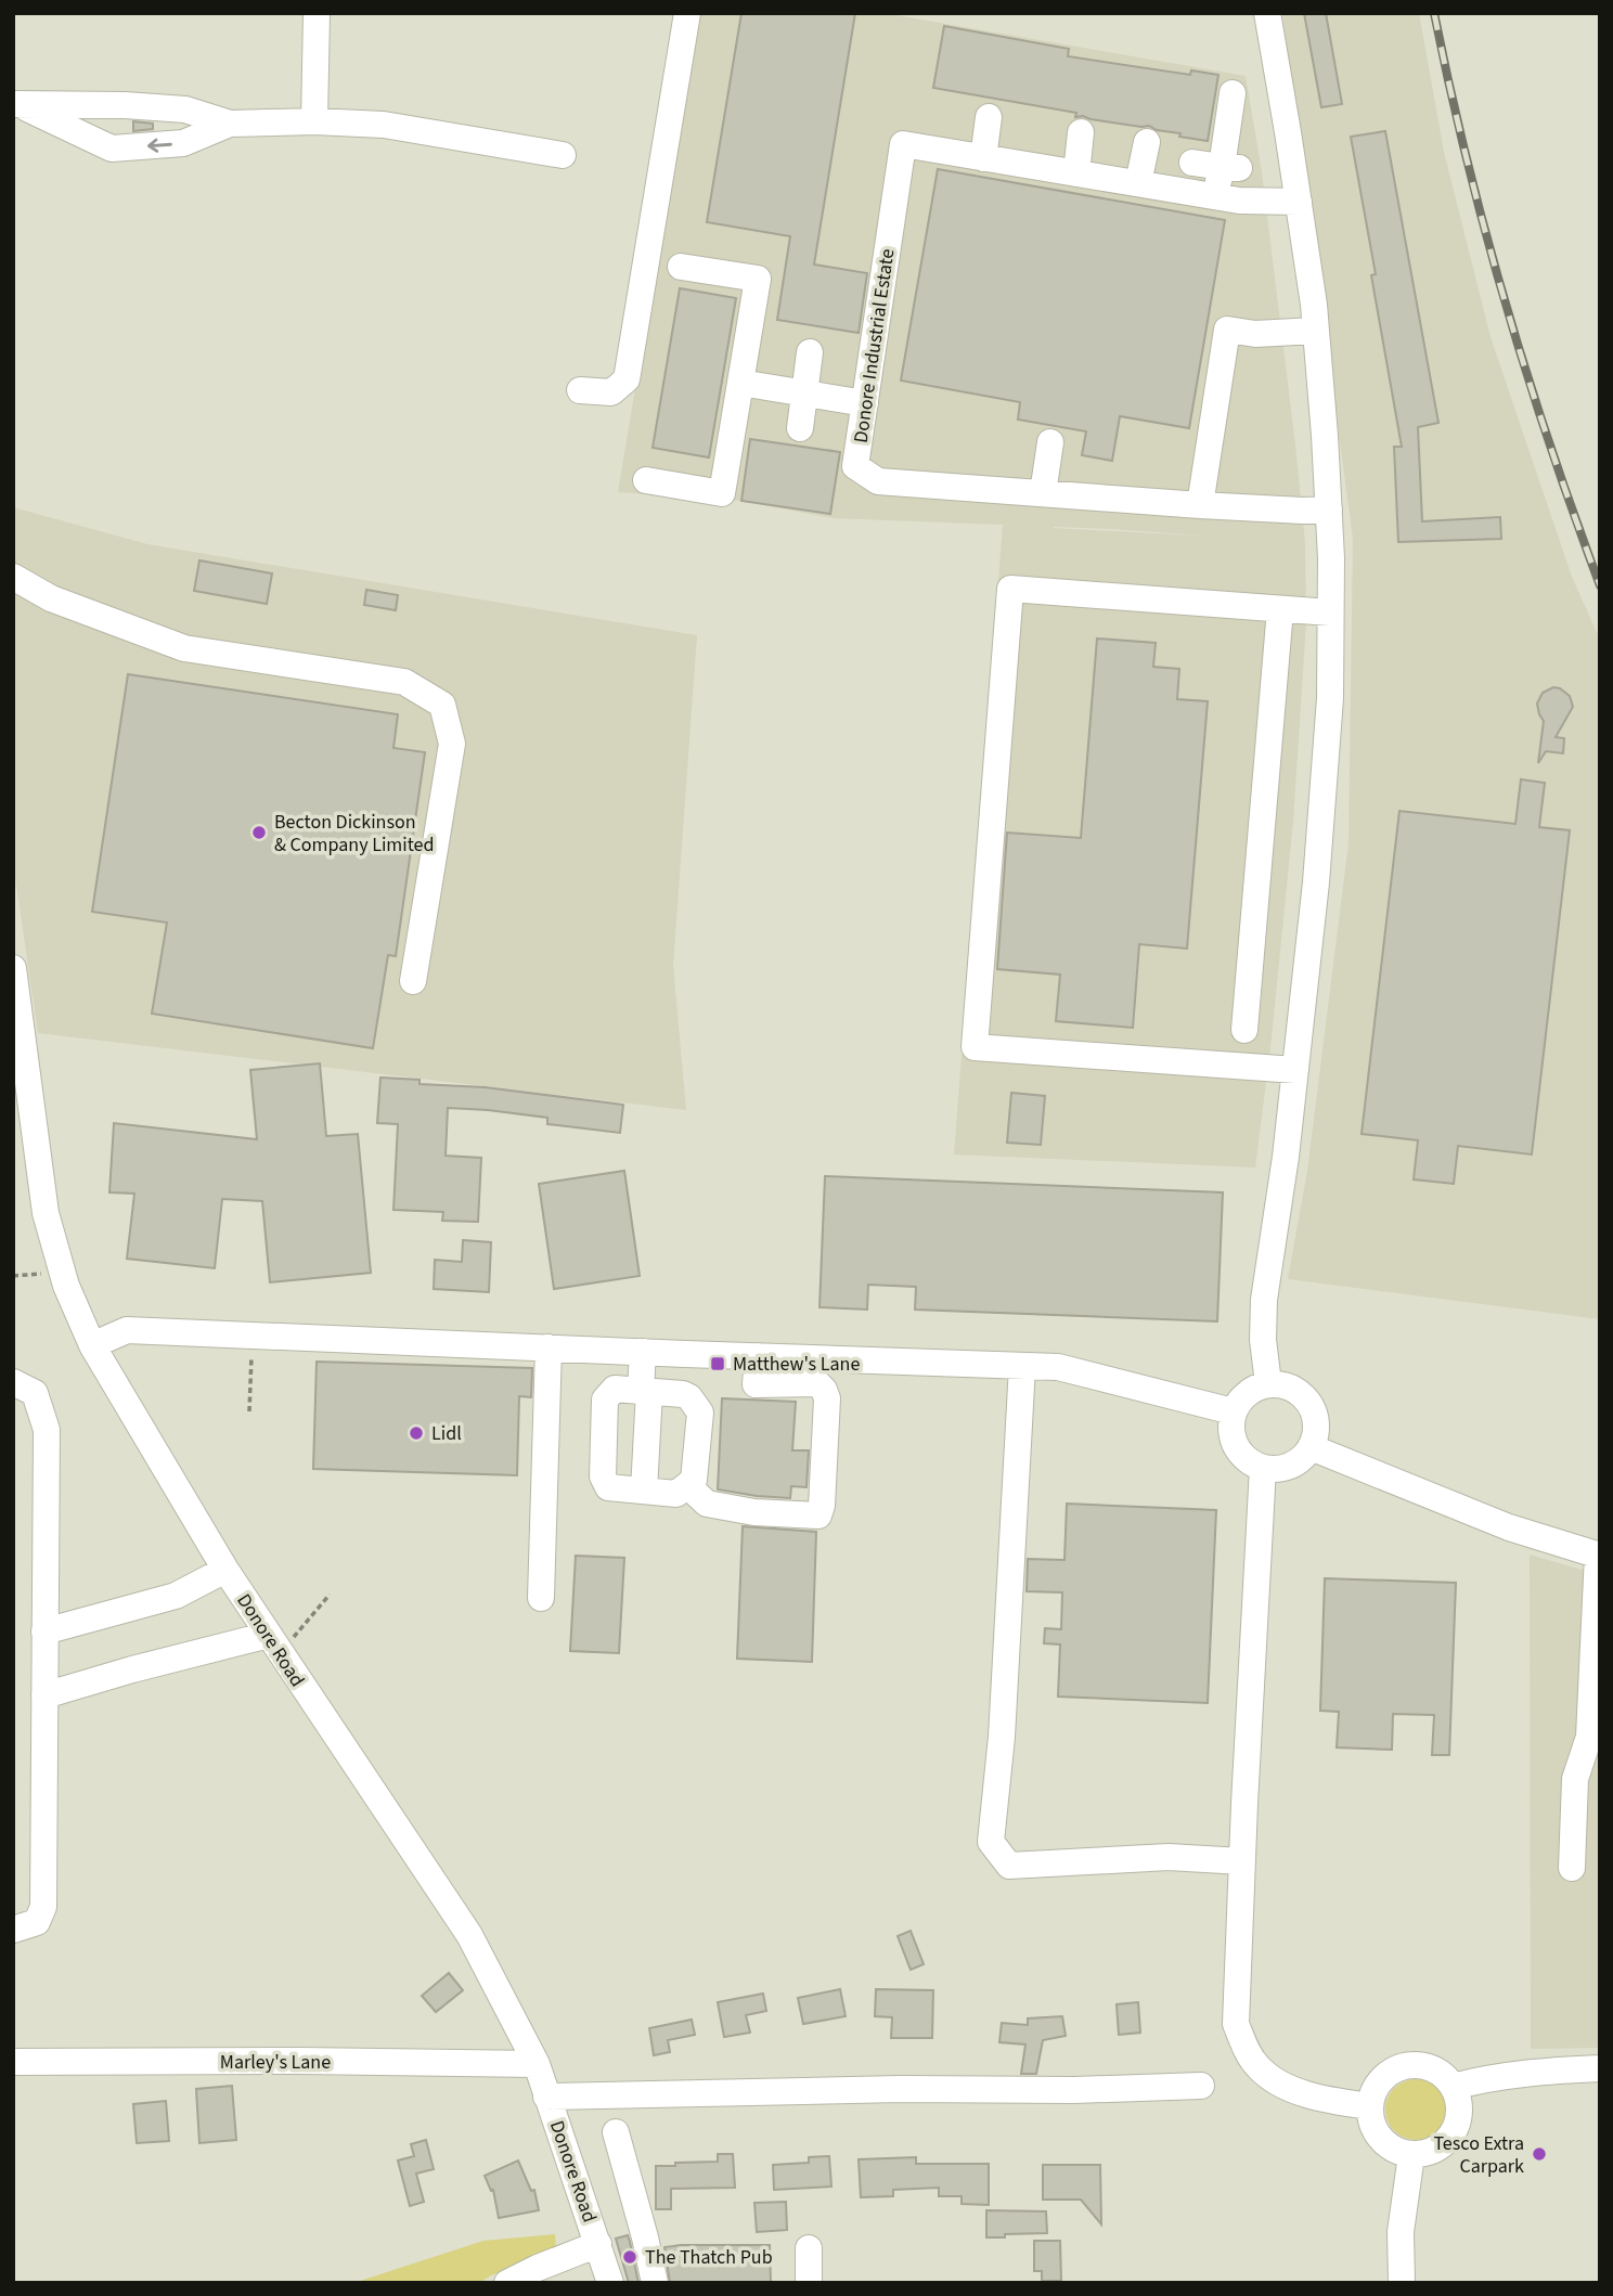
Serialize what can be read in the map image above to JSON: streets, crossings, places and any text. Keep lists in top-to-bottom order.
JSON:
{
  "streets": {
    "street": ["Donore Industrial Estate", "Donore Road", "Marley's Lane"]
  },
  "crossings": [
    ["Donore Road", "Marley's Lane"]
  ],
  "places": {
    "other": [
      "Becton Dickinson & Company Limited",
      "Lidl",
      "Tesco Extra Carpark",
      "The Thatch Pub"
    ],
    "transit": ["Matthew's Lane"]
  }
}
